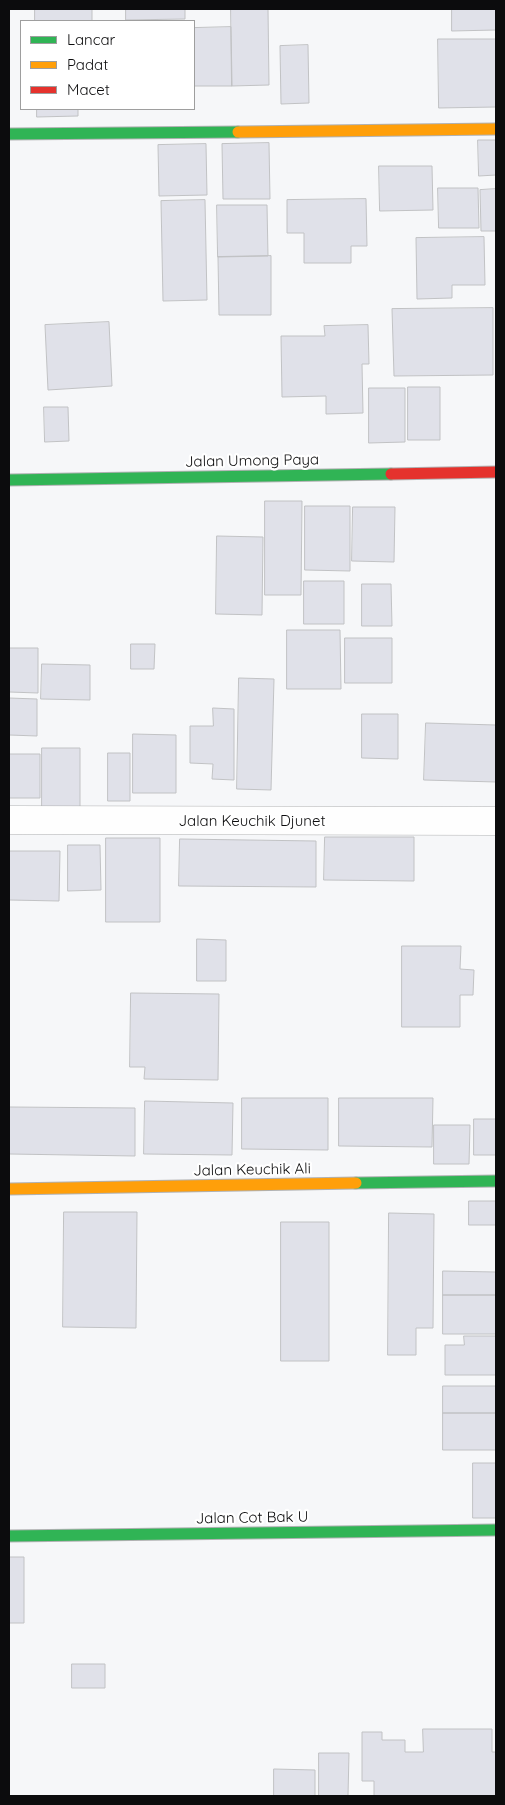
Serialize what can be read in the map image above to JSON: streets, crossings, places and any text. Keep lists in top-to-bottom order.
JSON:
{
  "streets": {
    "street": [
      "Jalan Umong Paya",
      "Jalan Keuchik Djunet",
      "Jalan Keuchik Ali",
      "Jalan Cot Bak U"
    ]
  },
  "legend": ["Lancar", "Padat", "Macet"]
}
